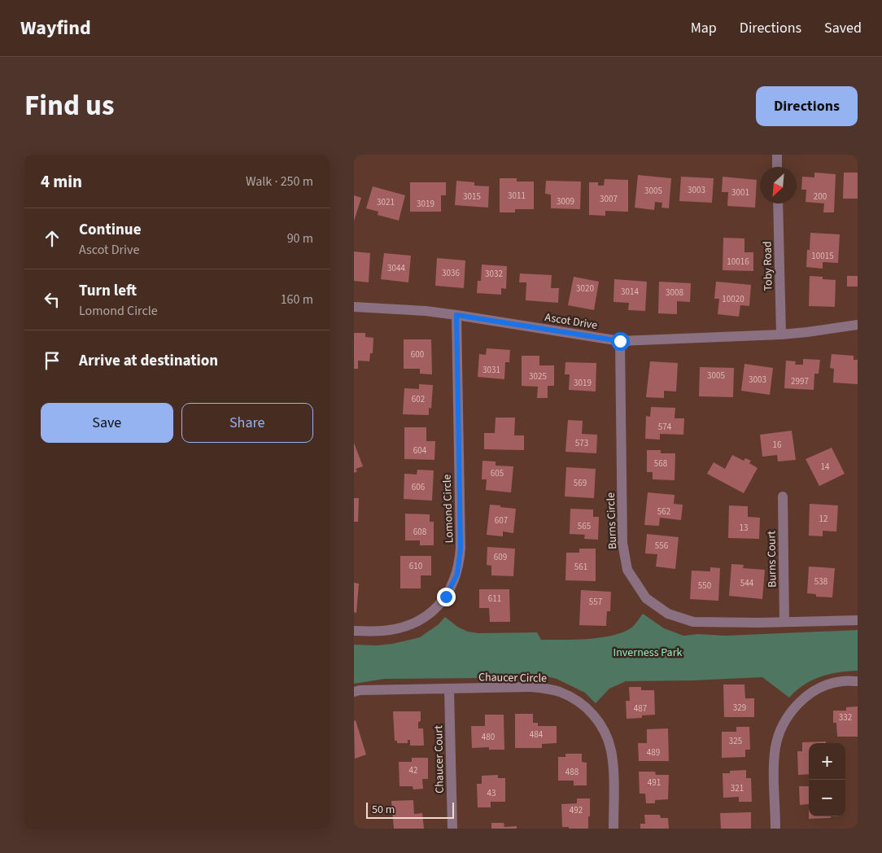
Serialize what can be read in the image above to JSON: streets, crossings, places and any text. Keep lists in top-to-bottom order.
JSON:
{
  "streets": {
    "street": [
      "Toby Road",
      "Ascot Drive",
      "Lomond Circle",
      "Burns Circle",
      "Burns Court",
      "Chaucer Circle",
      "Chaucer Court"
    ]
  },
  "crossings": [
    ["Toby Road", "Ascot Drive"],
    ["Ascot Drive", "Lomond Circle"],
    ["Ascot Drive", "Burns Circle"],
    ["Burns Circle", "Burns Court"],
    ["Chaucer Circle", "Chaucer Court"]
  ],
  "parks": ["Inverness Park"],
  "house_numbers": [
    "3003",
    "3005",
    "3001",
    "3011",
    "3015",
    "200",
    "3007",
    "3009",
    "3021",
    "3019",
    "10015",
    "10016",
    "3044",
    "3036",
    "3032",
    "3020",
    "3014",
    "3008",
    "10020",
    "600",
    "3031",
    "3005",
    "3025",
    "3003",
    "2997",
    "3019",
    "602",
    "574",
    "573",
    "16",
    "604",
    "568",
    "14",
    "605",
    "569",
    "606",
    "562",
    "12",
    "607",
    "565",
    "13",
    "608",
    "556",
    "609",
    "610",
    "561",
    "538",
    "544",
    "550",
    "611",
    "557",
    "329",
    "487",
    "332",
    "484",
    "480",
    "325",
    "489",
    "42",
    "488",
    "491",
    "321",
    "43",
    "492"
  ],
  "scale_bar": "50 m",
  "north": "bottom left",
  "page": {
    "header": "Wayfind",
    "nav": ["Map", "Directions", "Saved"],
    "title": "Find us",
    "buttons": [
      "Directions",
      ["Save", "Share"]
    ],
    "heading": ["4 min", "Walk · 250 m"],
    "list": [
      ["Continue", "Ascot Drive", "90 m"],
      ["Turn left", "Lomond Circle", "160 m"],
      "Arrive at destination"
    ],
    "map_buttons": ["+", "−"],
    "scale": "50 m"
  }
}
